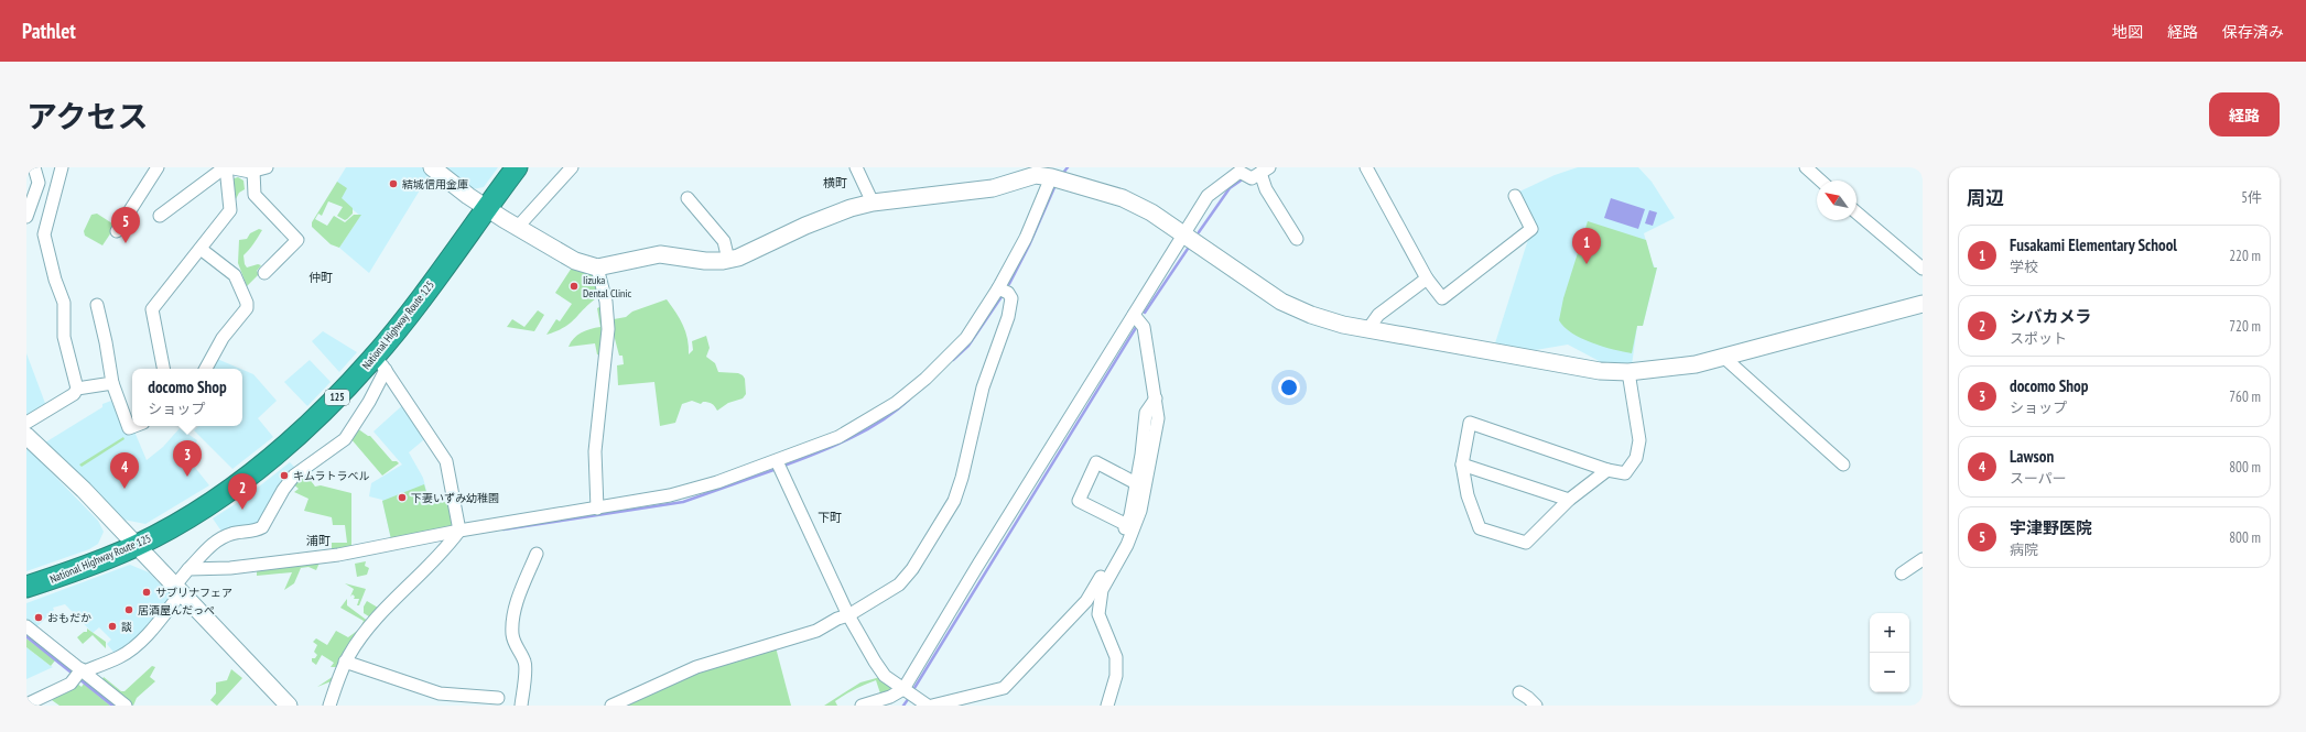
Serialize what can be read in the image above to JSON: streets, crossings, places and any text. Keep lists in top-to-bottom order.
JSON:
{
  "streets": {
    "highway": ["National Highway Route 125", "125"]
  },
  "districts": [
    "横町",
    "仲町",
    "下町",
    "浦町"
  ],
  "places": [
    "結城信用金庫",
    "Iizuka Dental Clinic",
    "キムラトラベル",
    "下妻いずみ幼稚園",
    "サブリナフェア",
    "居酒屋んだっぺ",
    "おもだか",
    "談"
  ],
  "north": "top left",
  "page": {
    "header": "Pathlet",
    "nav": ["地図", "経路", "保存済み"],
    "title": "アクセス",
    "buttons": "経路",
    "heading": ["周辺", "5件"],
    "pins": [
      "5",
      "1",
      "3",
      "4",
      "2"
    ],
    "list": [
      {
        "mark": "1",
        "name": "Fusakami Elementary School",
        "note": "学校",
        "value": "220 m"
      },
      {
        "mark": "2",
        "name": "シバカメラ",
        "note": "スポット",
        "value": "720 m"
      },
      {
        "mark": "3",
        "name": "docomo Shop",
        "note": "ショップ",
        "value": "760 m"
      },
      {
        "mark": "4",
        "name": "Lawson",
        "note": "スーパー",
        "value": "800 m"
      },
      {
        "mark": "5",
        "name": "宇津野医院",
        "note": "病院",
        "value": "800 m"
      }
    ],
    "popup": ["docomo Shop", "ショップ"],
    "map_buttons": ["+", "−"]
  }
}
